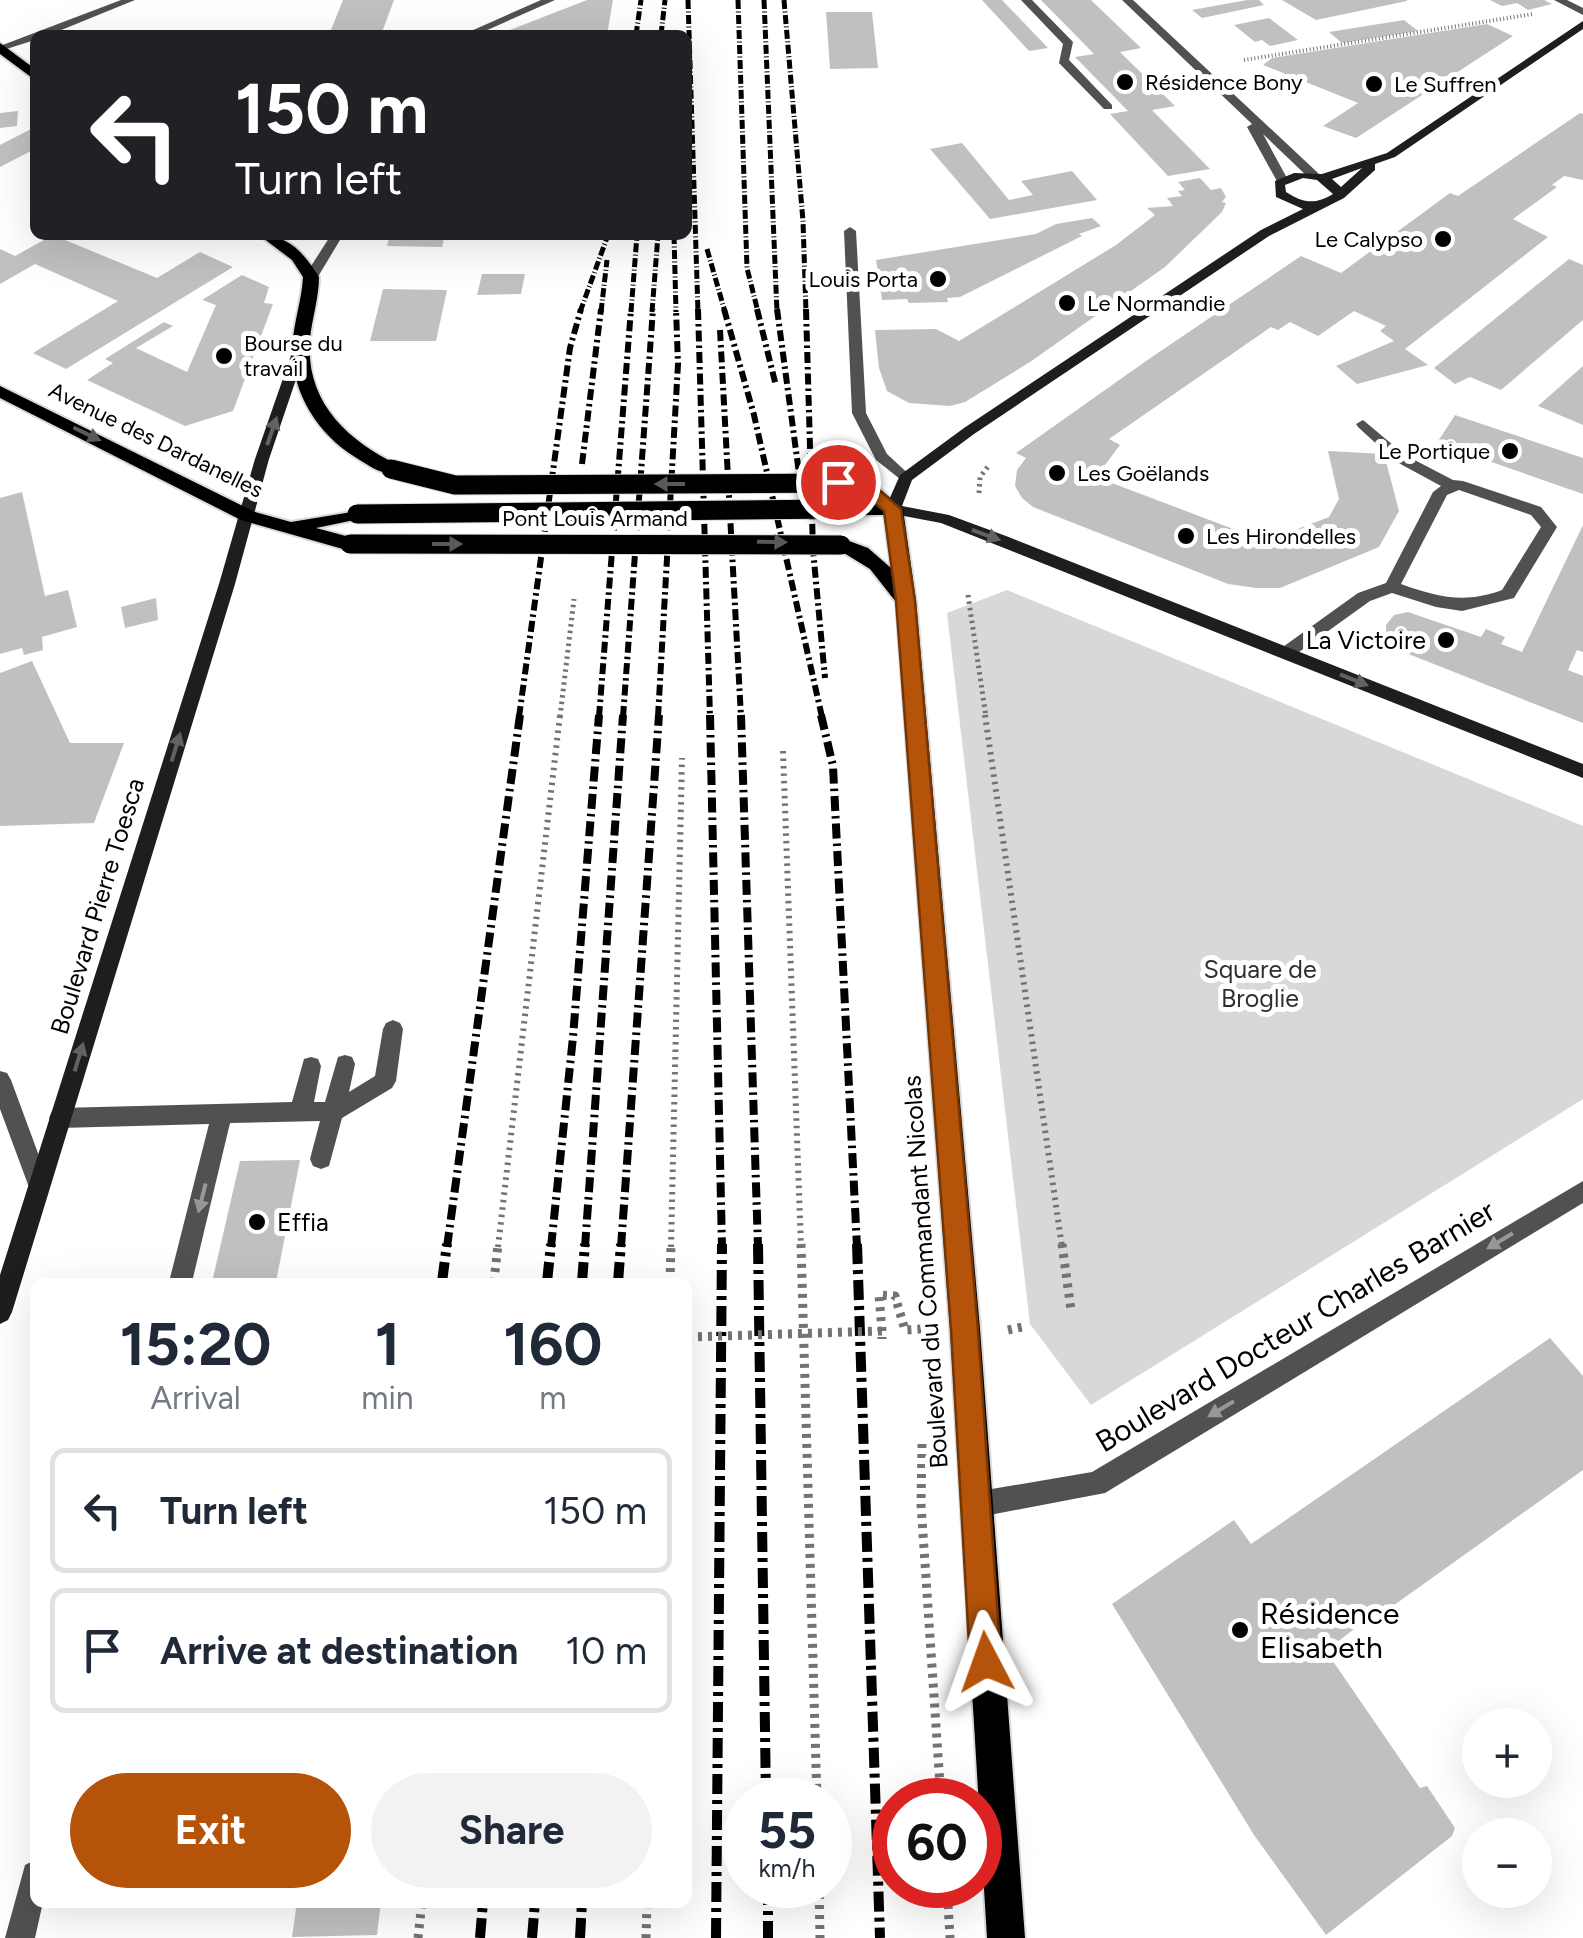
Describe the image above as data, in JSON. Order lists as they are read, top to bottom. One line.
{"streets":{"main road":["Avenue des Dardanelles","Pont Louis Armand","Boulevard du Commandant Nicolas"],"street":["Boulevard Pierre Toesca","Boulevard Docteur Charles Barnier"]},"crossings":[["Avenue des Dardanelles","Pont Louis Armand"],["Avenue des Dardanelles","Boulevard Pierre Toesca"],["Pont Louis Armand","Boulevard Pierre Toesca"],["Pont Louis Armand","Boulevard du Commandant Nicolas"],["Boulevard du Commandant Nicolas","Boulevard Docteur Charles Barnier"]],"one_way":["Avenue des Dardanelles","Boulevard Pierre Toesca","Boulevard Docteur Charles Barnier"],"parks":["Square de Broglie"],"places":["Résidence Bony","Le Suffren","Le Calypso","Louis Porta","Le Normandie","Bourse du travail","Le Portique","Les Goëlands","Les Hirondelles","La Victoire","Effia","Résidence Elisabeth"],"page":{"turn":["150 m","Turn left"],"eta":["15:20","Arrival","1","min","160","m"],"list":[{"name":"Turn left","value":"150 m"},{"name":"Arrive at destination","value":"10 m"}],"map_buttons":["+","−"],"buttons":["Exit","Share"],"speed":"55 km/h","limit":"60"}}
